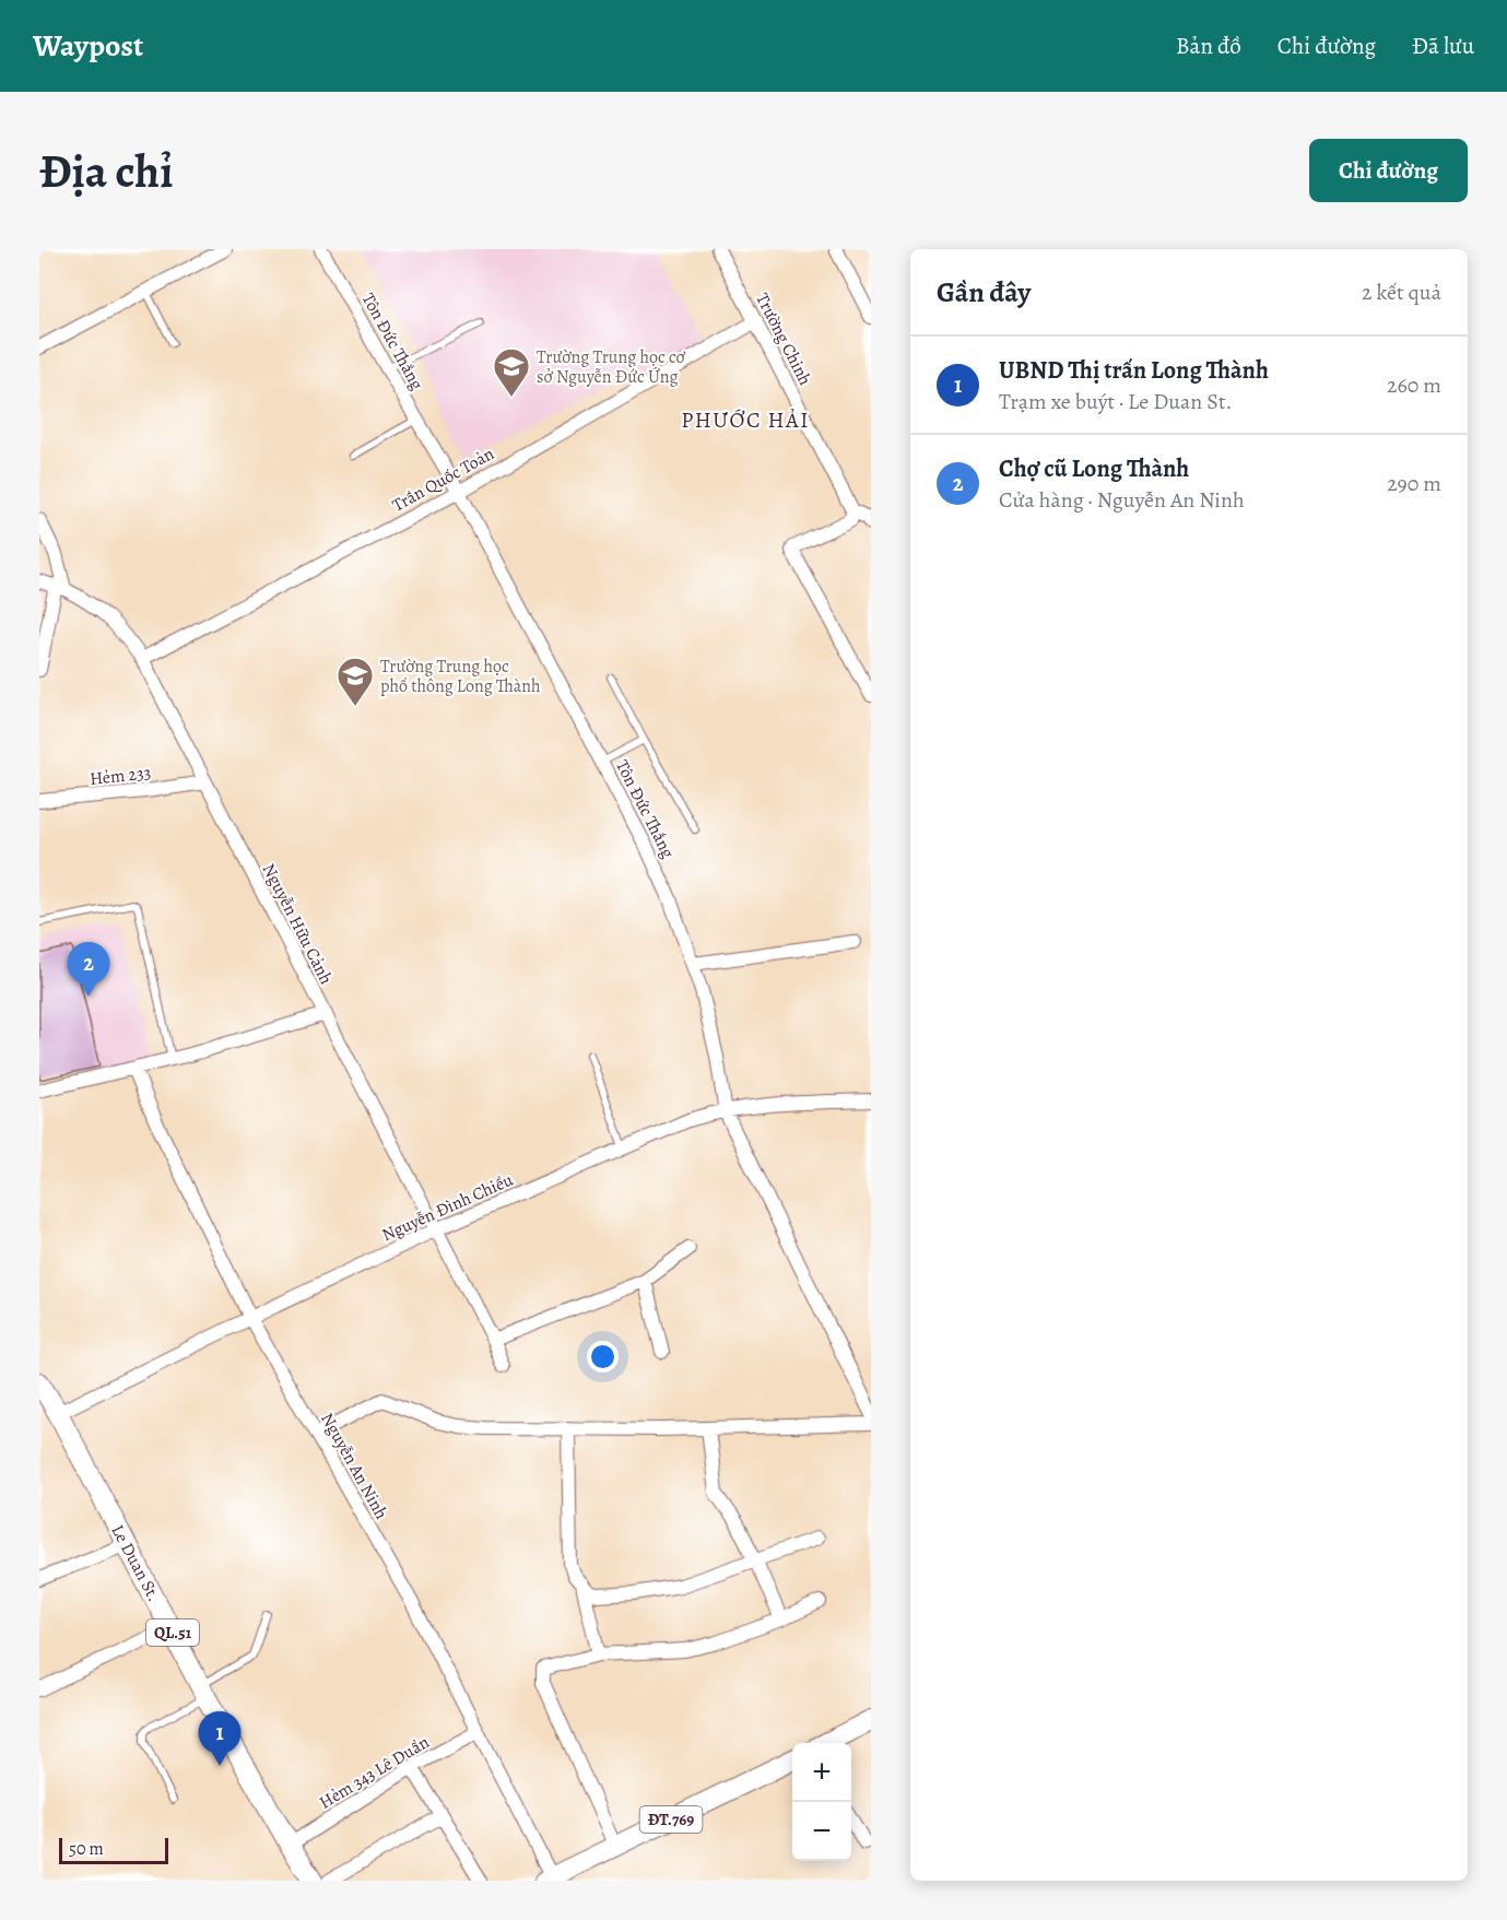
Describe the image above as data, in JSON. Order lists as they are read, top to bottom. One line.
{"streets":{"main road":["Le Duan St.","QL.51","ĐT.769"],"street":["Trường Chinh","Tôn Đức Thắng","Trần Quốc Toản","Hẻm 233","Nguyễn Hữu Cảnh","Nguyễn Đình Chiểu","Nguyễn An Ninh","Hẻm 343 Lê Duẩn"]},"crossings":[["Trường Chinh","Trần Quốc Toản"],["Tôn Đức Thắng","Trần Quốc Toản"],["Tôn Đức Thắng","Nguyễn Đình Chiểu"],["Trần Quốc Toản","Nguyễn Hữu Cảnh"],["Hẻm 233","Nguyễn Hữu Cảnh"],["Nguyễn Hữu Cảnh","Nguyễn Đình Chiểu"],["Nguyễn Đình Chiểu","Nguyễn An Ninh"],["Nguyễn Đình Chiểu","Le Duan St."],["Nguyễn An Ninh","Hẻm 343 Lê Duẩn"],["Nguyễn An Ninh","ĐT.769"],["Le Duan St.","Hẻm 343 Lê Duẩn"]],"districts":["PHƯỚC HẢI"],"places":{"school or university":["Trường Trung học cơ sở Nguyễn Đức Ứng","Trường Trung học phổ thông Long Thành"]},"scale_bar":"50 m","page":{"header":"Waypost","nav":["Bản đồ","Chỉ đường","Đã lưu"],"buttons":"Chỉ đường","title":"Địa chỉ","heading":["Gần đây","2 kết quả"],"list":[{"mark":"1","name":"UBND Thị trấn Long Thành","note":"Trạm xe buýt · Le Duan St.","value":"260 m"},{"mark":"2","name":"Chợ cũ Long Thành","note":"Cửa hàng · Nguyễn An Ninh","value":"290 m"}],"pins":["2","1"],"map_buttons":["+","−"],"scale":"50 m"}}
